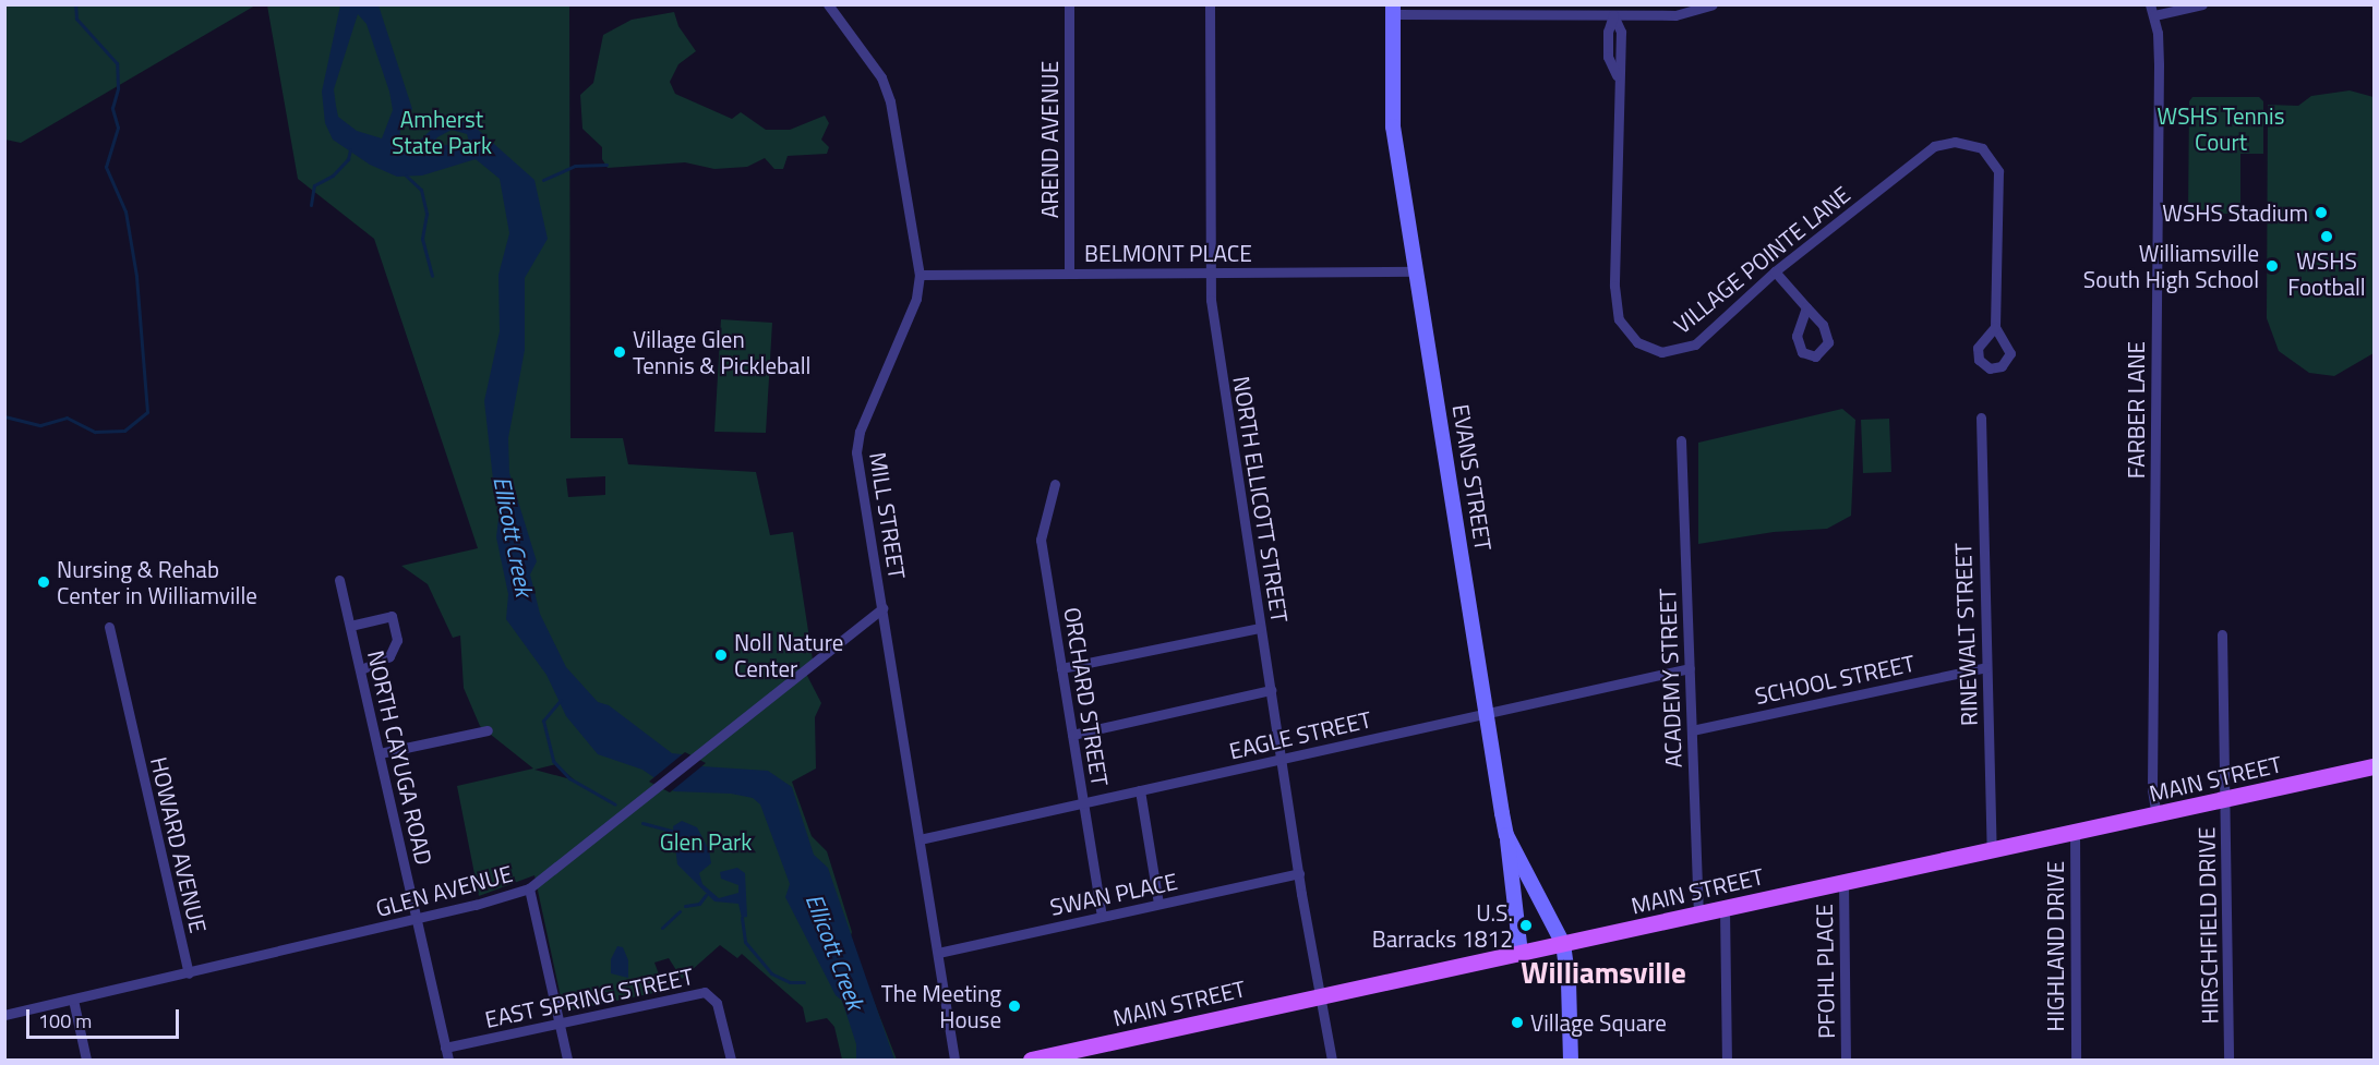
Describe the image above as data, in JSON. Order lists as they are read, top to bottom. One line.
{"streets":{"main road":["MAIN STREET"],"street":["AREND AVENUE","BELMONT PLACE","VILLAGE POINTE LANE","FARBER LANE","EVANS STREET","NORTH ELLICOTT STREET","MILL STREET","RINEWALT STREET","ACADEMY STREET","SCHOOL STREET","ORCHARD STREET","EAGLE STREET","NORTH CAYUGA ROAD","HOWARD AVENUE","GLEN AVENUE","SWAN PLACE","HIRSCHFIELD DRIVE","HIGHLAND DRIVE","PFOHL PLACE","EAST SPRING STREET"]},"crossings":[["AREND AVENUE","BELMONT PLACE"],["BELMONT PLACE","EVANS STREET"],["BELMONT PLACE","NORTH ELLICOTT STREET"],["BELMONT PLACE","MILL STREET"],["FARBER LANE","MAIN STREET"],["EVANS STREET","EAGLE STREET"],["EVANS STREET","MAIN STREET"],["NORTH ELLICOTT STREET","EAGLE STREET"],["NORTH ELLICOTT STREET","MAIN STREET"],["NORTH ELLICOTT STREET","SWAN PLACE"],["MILL STREET","EAGLE STREET"],["MILL STREET","GLEN AVENUE"],["MILL STREET","SWAN PLACE"],["RINEWALT STREET","SCHOOL STREET"],["RINEWALT STREET","MAIN STREET"],["ACADEMY STREET","SCHOOL STREET"],["ACADEMY STREET","EAGLE STREET"],["ACADEMY STREET","MAIN STREET"],["ORCHARD STREET","EAGLE STREET"],["ORCHARD STREET","SWAN PLACE"],["NORTH CAYUGA ROAD","GLEN AVENUE"],["NORTH CAYUGA ROAD","EAST SPRING STREET"],["MAIN STREET","HIRSCHFIELD DRIVE"],["MAIN STREET","HIGHLAND DRIVE"],["MAIN STREET","PFOHL PLACE"],["HOWARD AVENUE","GLEN AVENUE"]],"districts":["Williamsville"],"water":["Ellicott Creek"],"parks":["WSHS Tennis Court","Amherst State Park","Glen Park"],"places":["WSHS Stadium","WSHS Football","Williamsville South High School","Village Glen Tennis & Pickleball","Nursing & Rehab Center in Williamville","Noll Nature Center","U.S. Barracks 1812","The Meeting House","Village Square"],"scale_bar":"100 m"}
